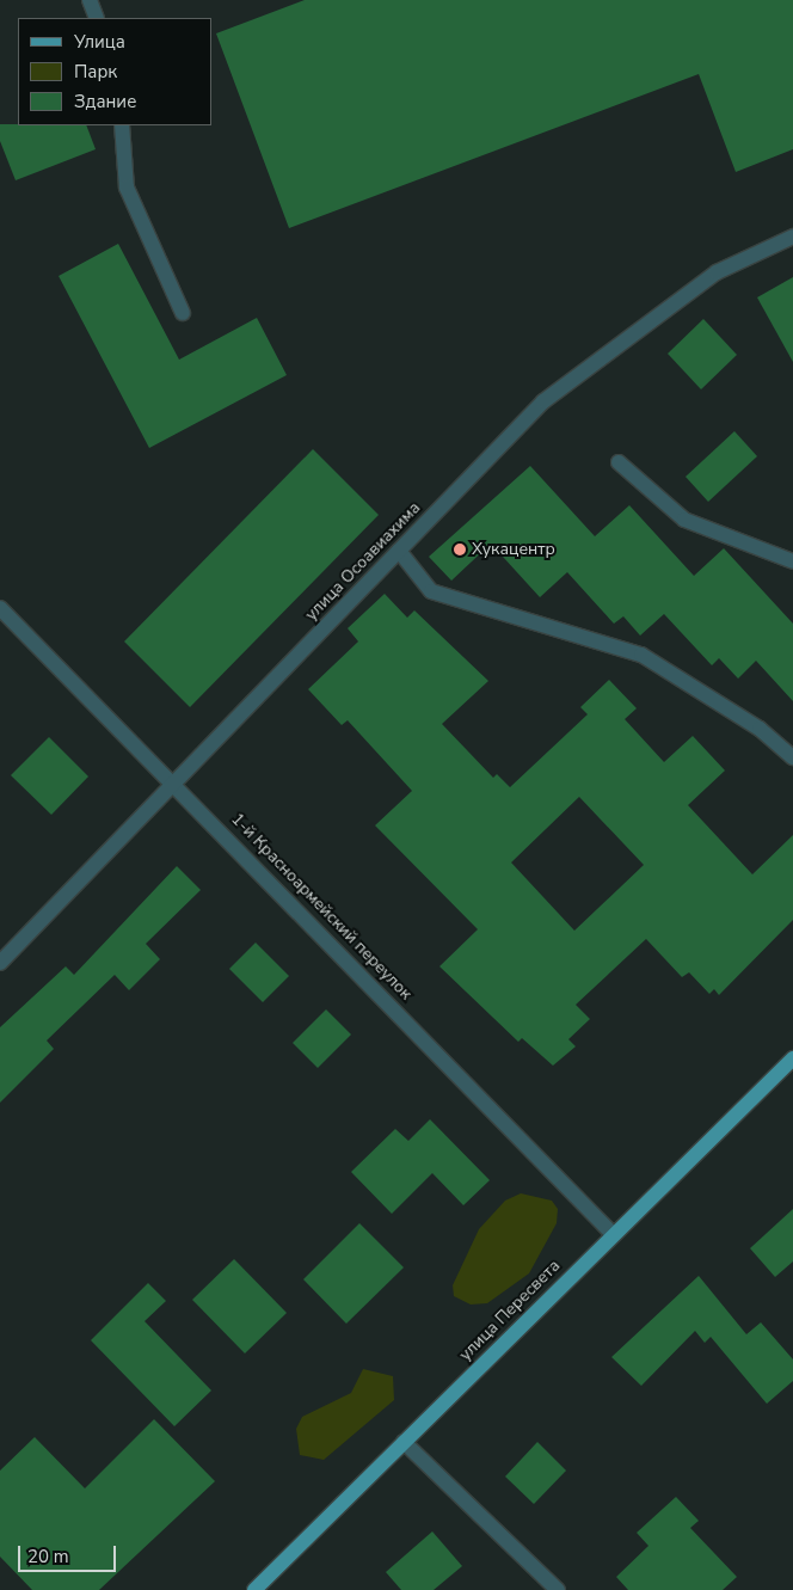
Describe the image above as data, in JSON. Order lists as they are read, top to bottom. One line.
{"streets":{"main road":["улица Пересвета"],"street":["улица Осоавиахима","1-й Красноармейский переулок"]},"crossings":[["улица Осоавиахима","1-й Красноармейский переулок"],["1-й Красноармейский переулок","улица Пересвета"]],"places":["Хукацентр"],"legend":["Улица","Парк","Здание"],"scale_bar":"20 m"}
